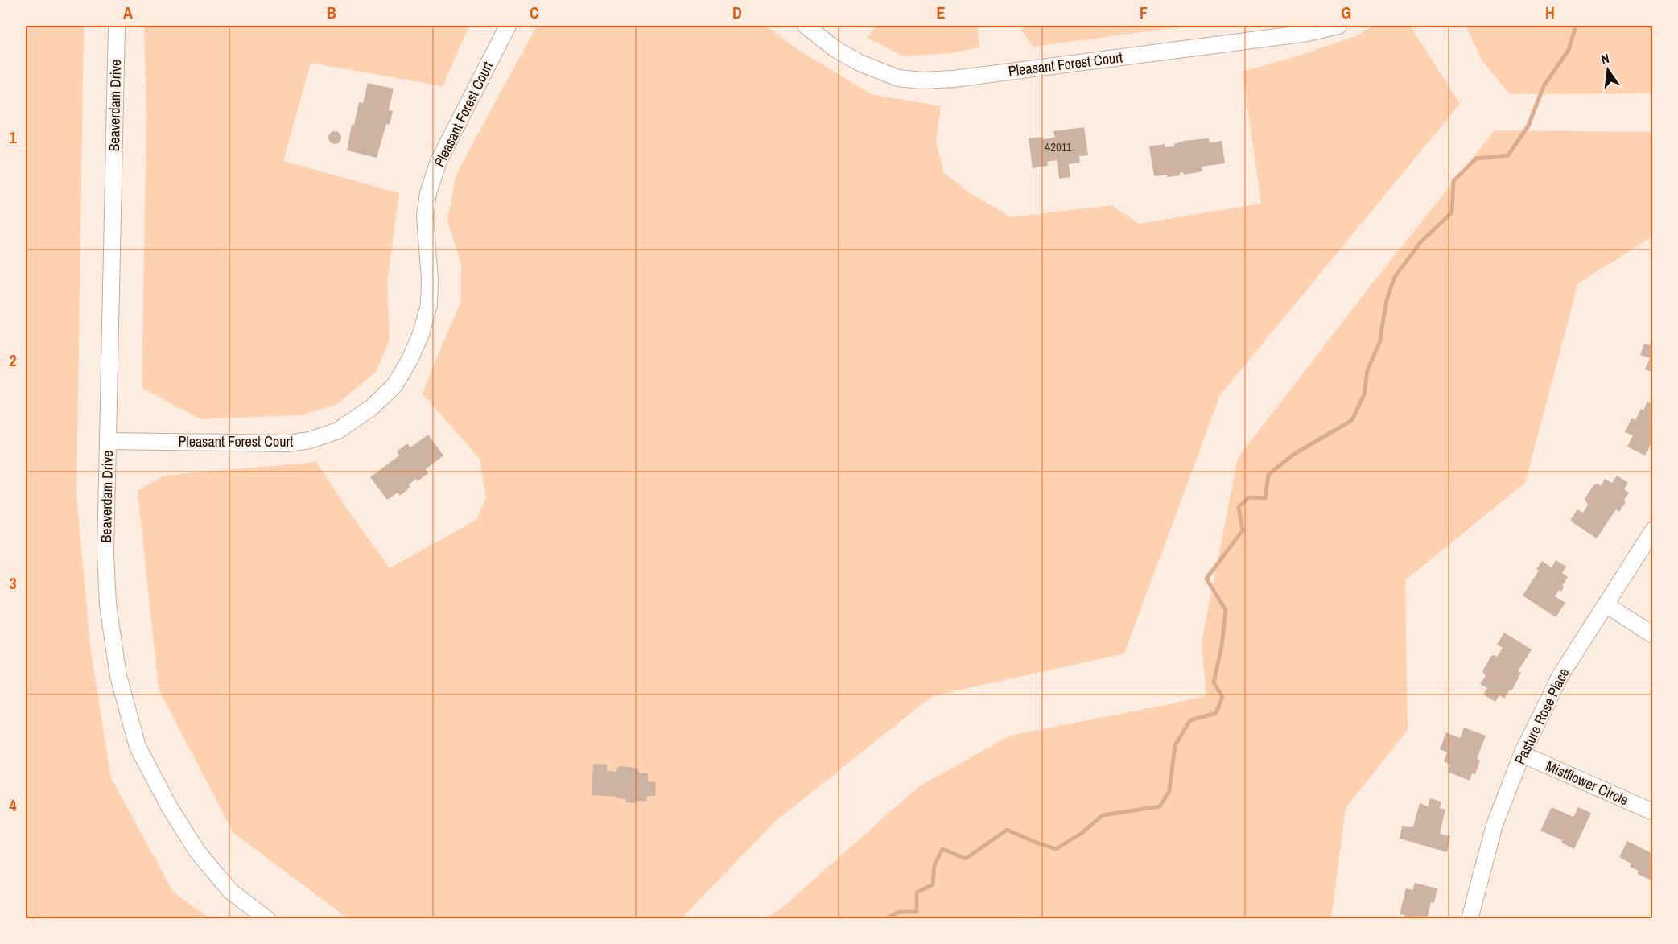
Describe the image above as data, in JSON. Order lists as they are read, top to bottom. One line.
{"streets":{"street":["Pleasant Forest Court","Beaverdam Drive","Pasture Rose Place","Mistflower Circle"]},"crossings":[["Pleasant Forest Court","Beaverdam Drive"],["Pasture Rose Place","Mistflower Circle"]],"house_numbers":["42011"],"north":"top","grid":{"columns":["A","B","C","D","E","F","G","H"],"rows":["1","2","3","4"]}}
